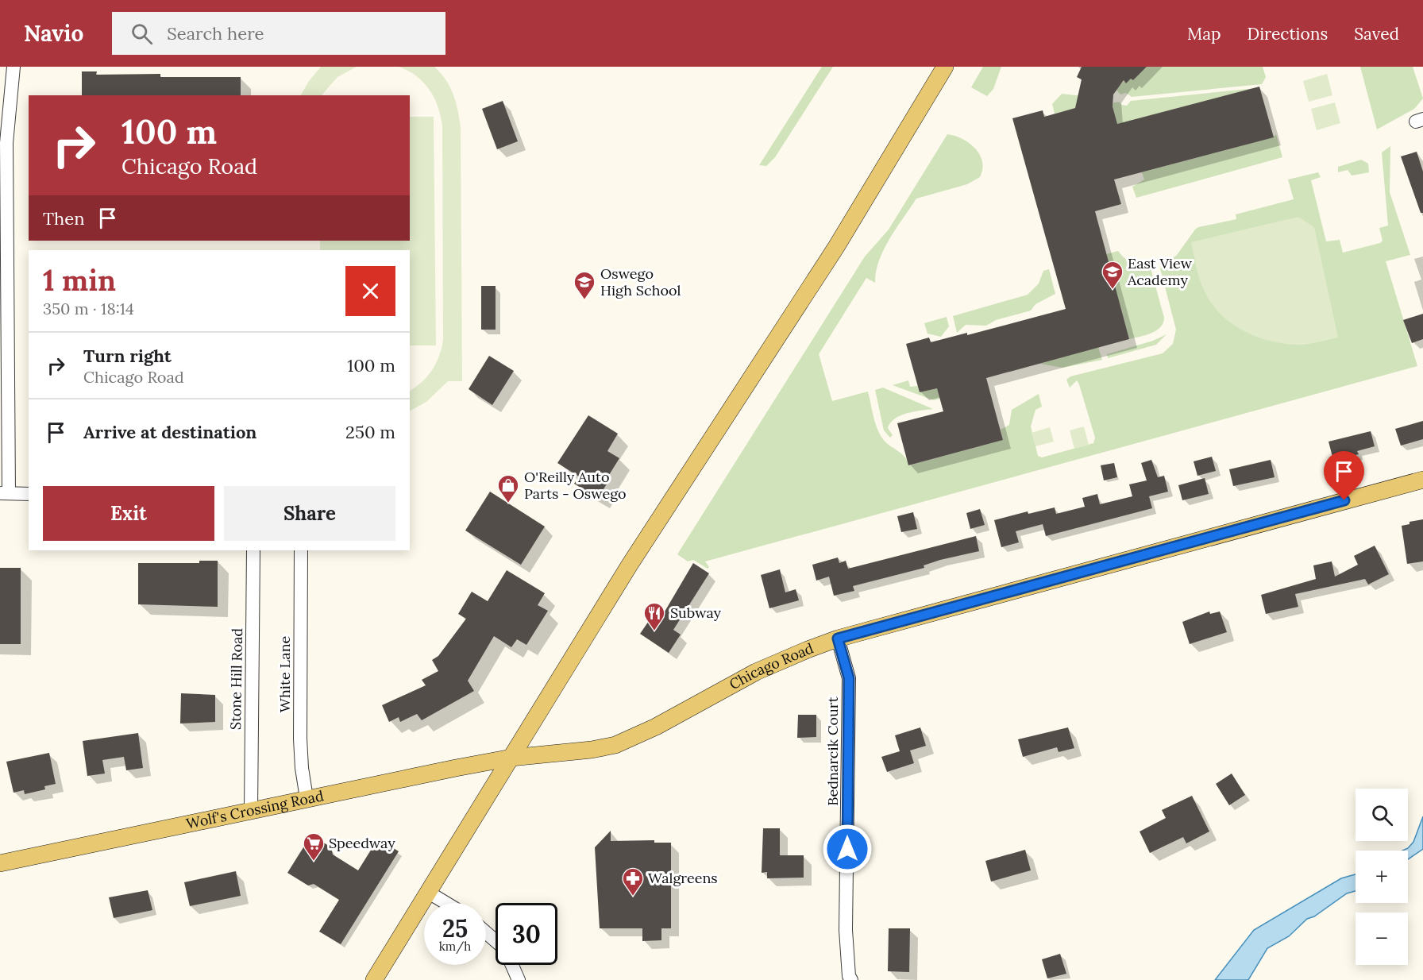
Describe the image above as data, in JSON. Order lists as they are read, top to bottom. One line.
{"streets":{"main road":["Chicago Road","Wolf's Crossing Road"],"street":["White Lane","Stone Hill Road","Bednarcik Court"]},"crossings":[["Chicago Road","Bednarcik Court"],["Chicago Road","Wolf's Crossing Road"],["White Lane","Wolf's Crossing Road"],["Stone Hill Road","Wolf's Crossing Road"]],"places":{"school or university":["East View Academy","Oswego High School"],"shop":["O'Reilly Auto Parts - Oswego"],"restaurant":["Subway"],"supermarket":["Speedway"],"pharmacy":["Walgreens"]},"page":{"header":"Navio","search":"Search here","nav":["Map","Directions","Saved"],"turn":["100 m","Chicago Road"],"then":"Then","heading":["1 min","350 m · 18:14"],"list":[{"name":"Turn right","note":"Chicago Road","value":"100 m"},{"name":"Arrive at destination","value":"250 m"}],"buttons":["Exit","Share"],"map_buttons":["+","−"],"speed":"25 km/h","limit":"30"}}
